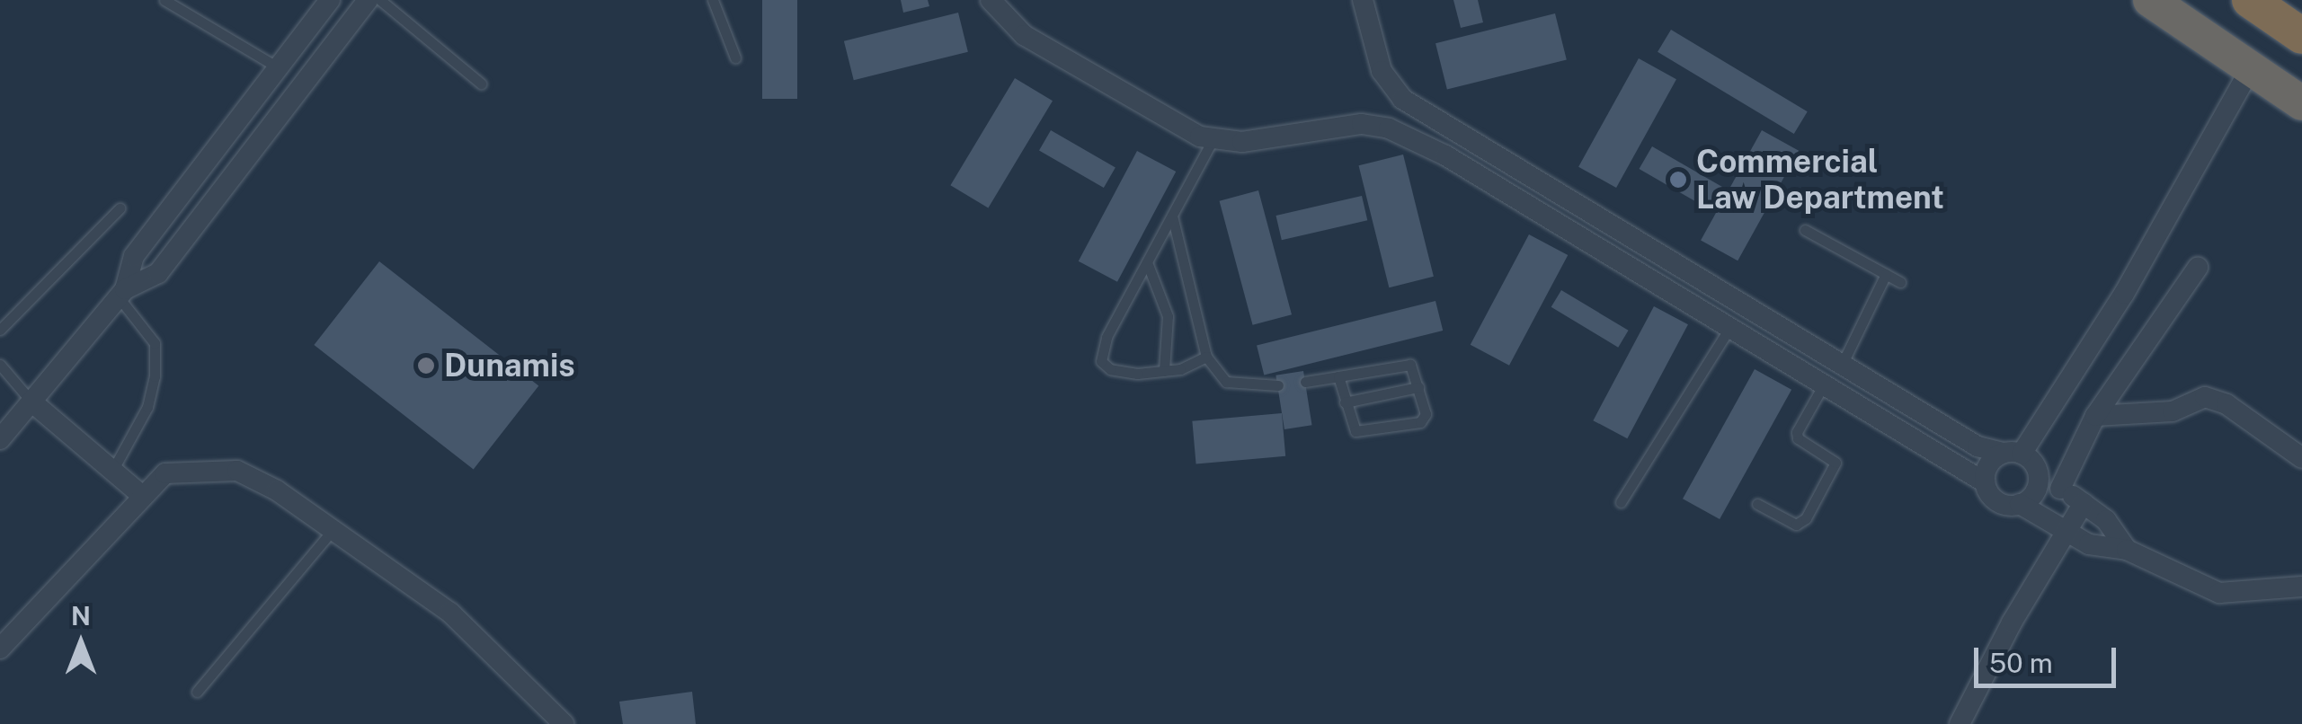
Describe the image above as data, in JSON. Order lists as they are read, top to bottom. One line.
{"places":["Commercial Law Department","Dunamis"],"scale_bar":"50 m","north":"top"}
